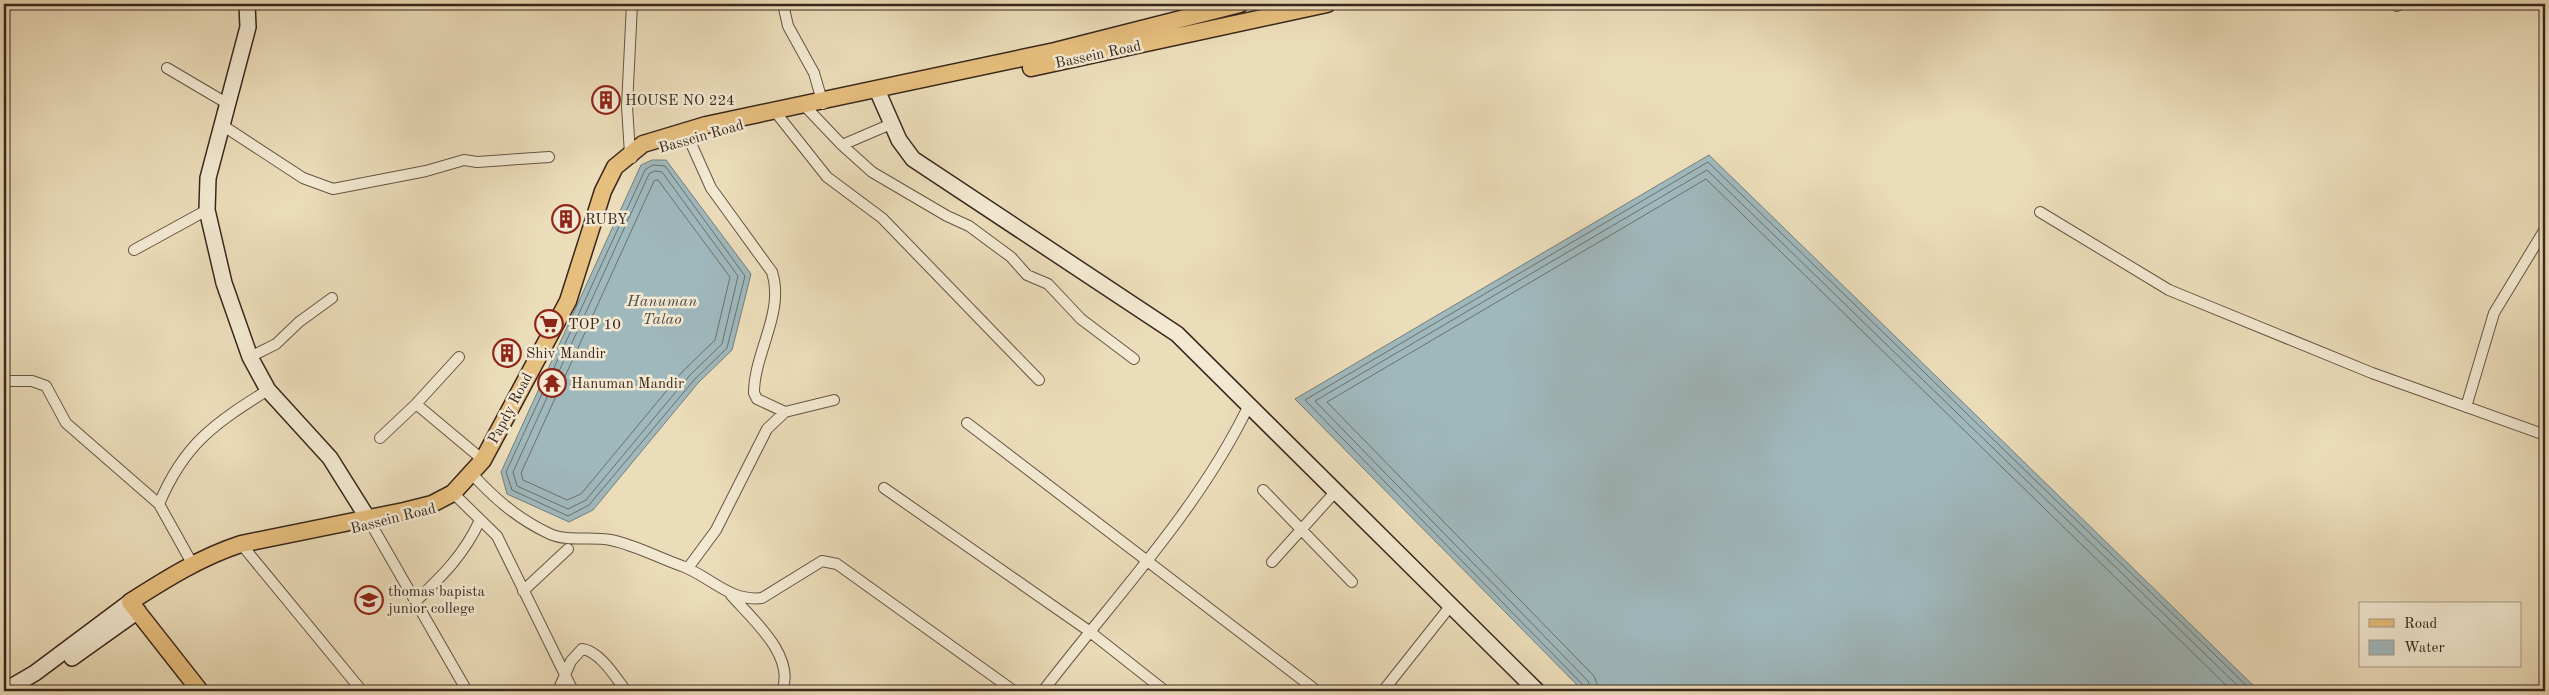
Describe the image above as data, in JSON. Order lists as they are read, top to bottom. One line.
{"streets":{"main road":["Bassein Road","Papdy Road"]},"crossings":[["Bassein Road","Papdy Road"]],"water":["Hanuman Talao"],"places":{"building":["HOUSE NO 224","RUBY","Shiv Mandir"],"supermarket":["TOP 10"],"temple":["Hanuman Mandir"],"school or university":["thomas bapista junior college"]},"legend":["Road","Water"]}
